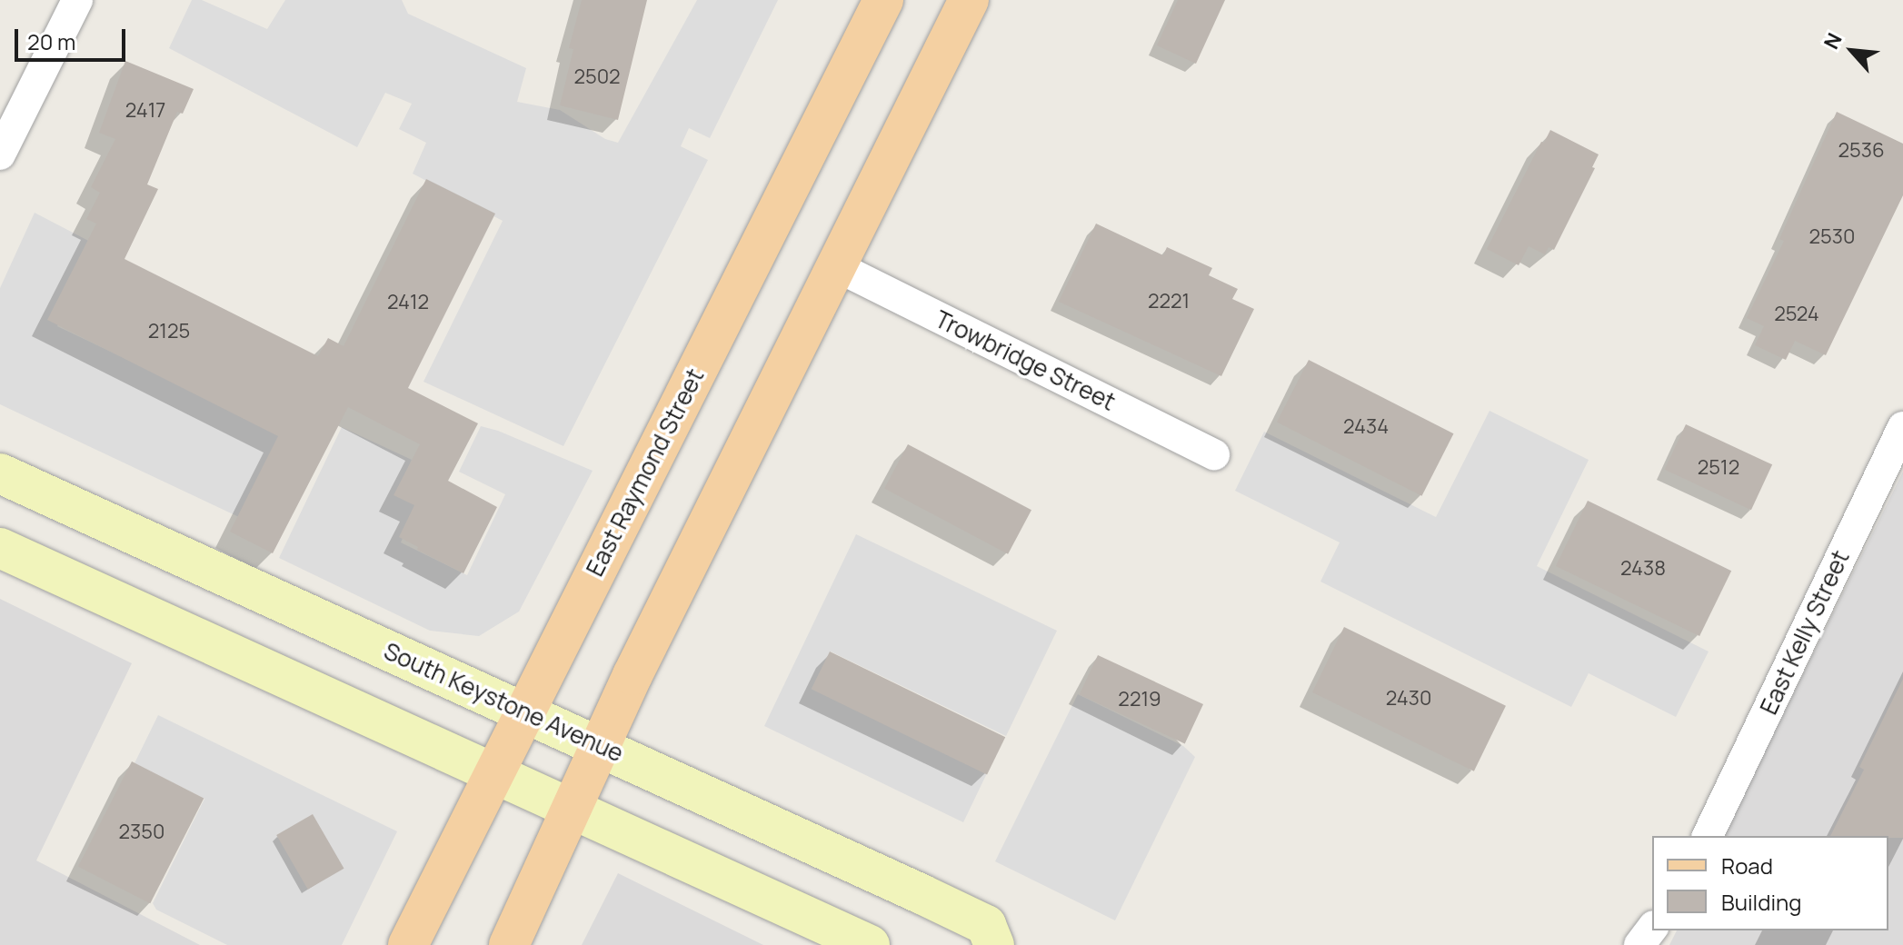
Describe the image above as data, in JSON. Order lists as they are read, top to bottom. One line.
{"streets":{"main road":["East Raymond Street","South Keystone Avenue"],"street":["Trowbridge Street","East Kelly Street"]},"crossings":[["East Raymond Street","South Keystone Avenue"]],"house_numbers":["2502","2417","2536","2530","2221","2412","2524","2125","2434","2512","2438","2430","2219","2350"],"legend":["Road","Building"],"scale_bar":"20 m","north":"top left"}
